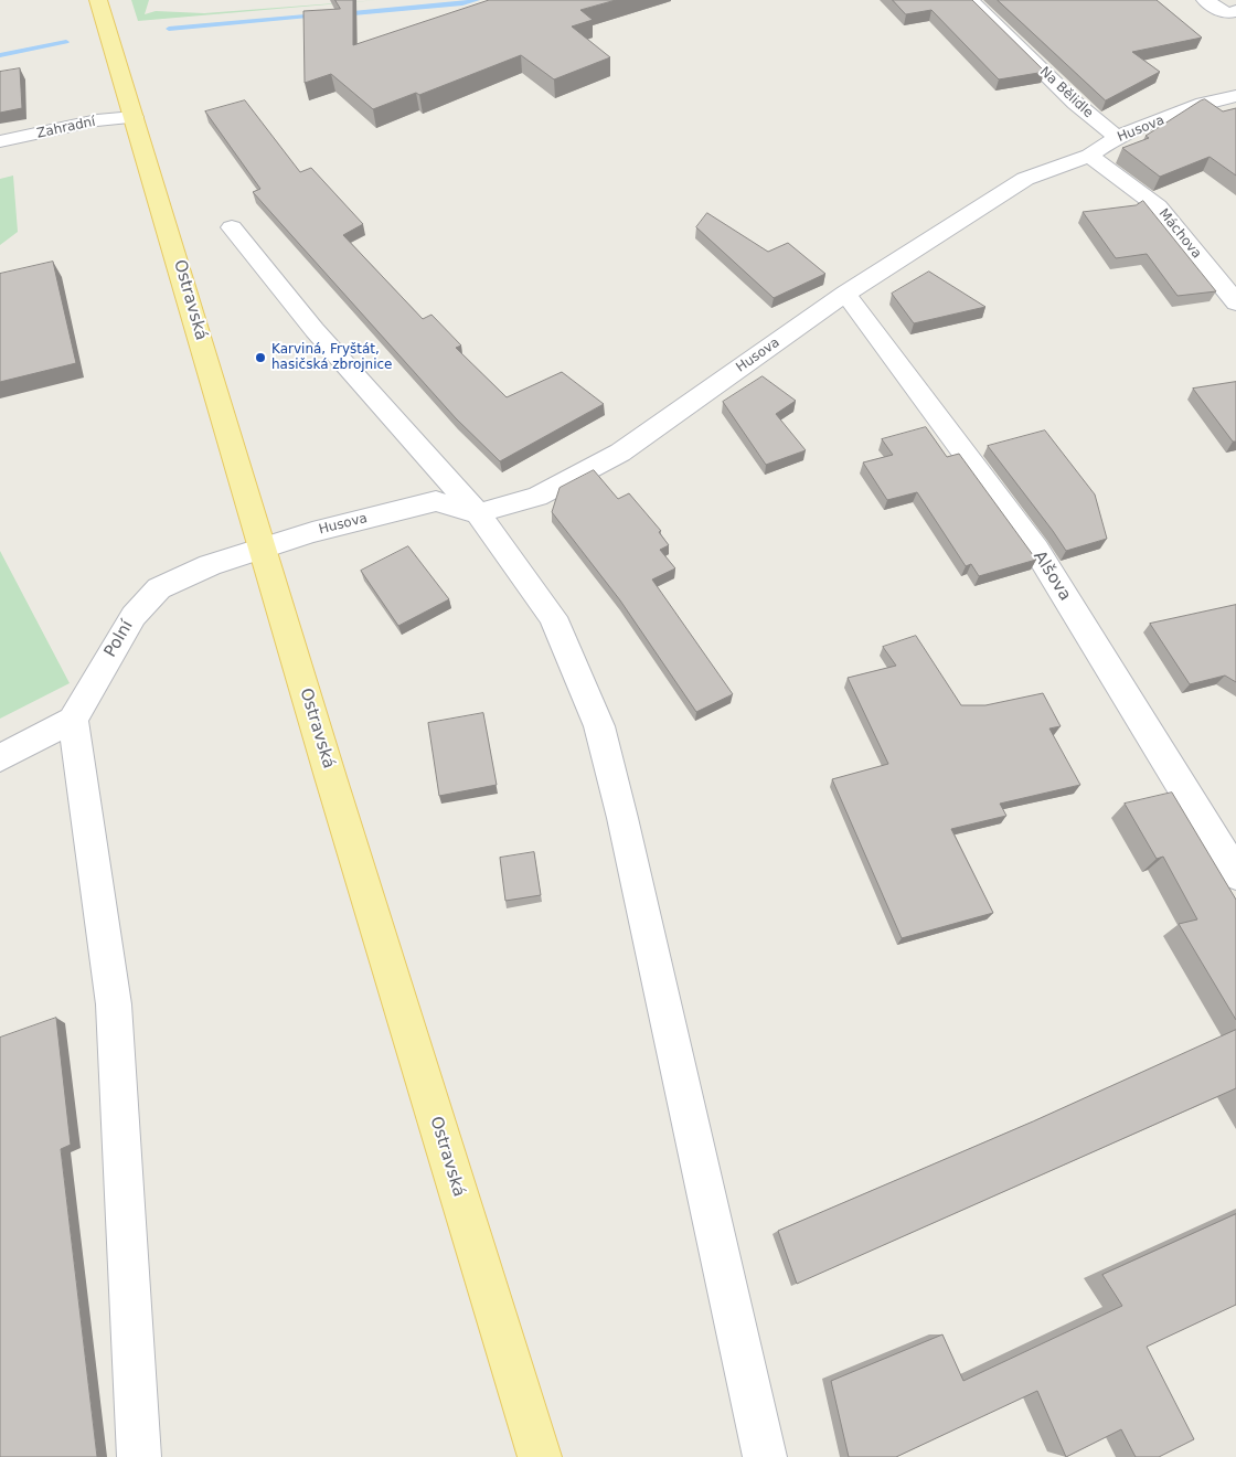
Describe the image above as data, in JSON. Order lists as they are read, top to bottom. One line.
{"streets":{"main road":["Ostravská"],"street":["Na Bělidle","Zahradní","Husova","Máchova","Alšova","Polní"]},"crossings":[["Na Bělidle","Husova"],["Zahradní","Ostravská"],["Husova","Máchova"],["Husova","Ostravská"],["Husova","Alšova"],["Husova","Polní"],["Ostravská","Polní"]],"places":["Karviná, Fryštát, hasičská zbrojnice"]}
